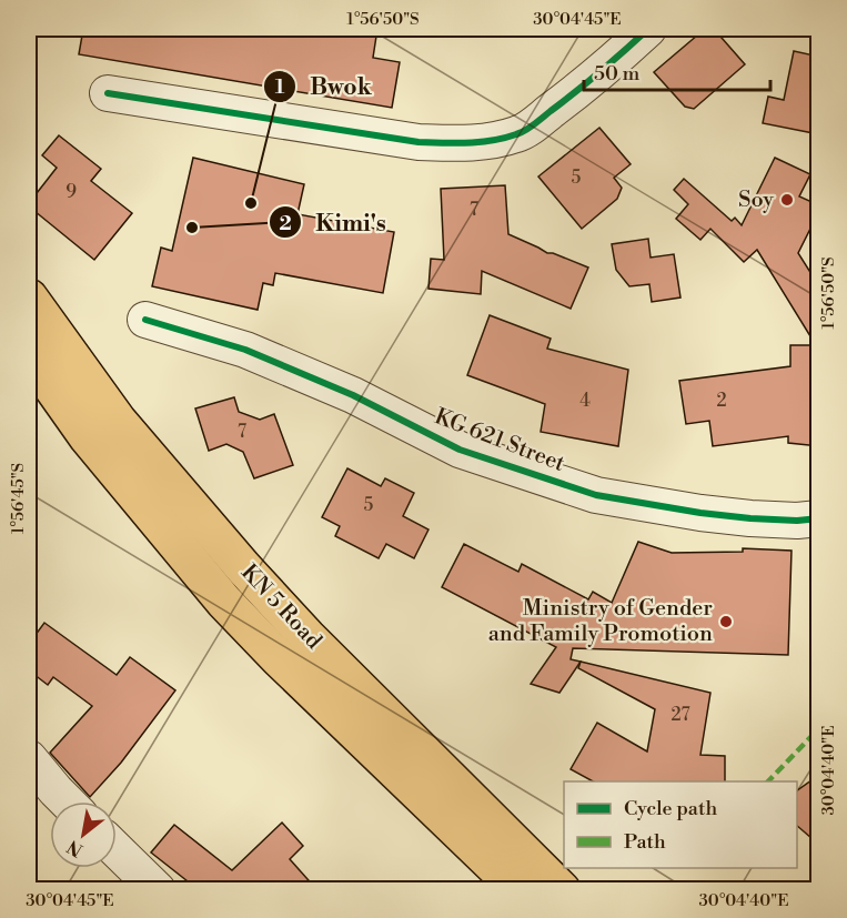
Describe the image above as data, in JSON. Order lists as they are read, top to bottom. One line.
{"streets":{"main road":["KN 5 Road"],"street":["KG 621 Street"]},"places":["Soy","Bwok","Kimi's","Ministry of Gender and Family Promotion"],"house_numbers":["5","9","7","4","2","7","5","27"],"legend":["Cycle path","Path"],"scale_bar":"50 m","north":"bottom left","coordinates":["1°56'50\"S","30°04'45\"E","1°56'45\"S","30°04'40\"E"]}
